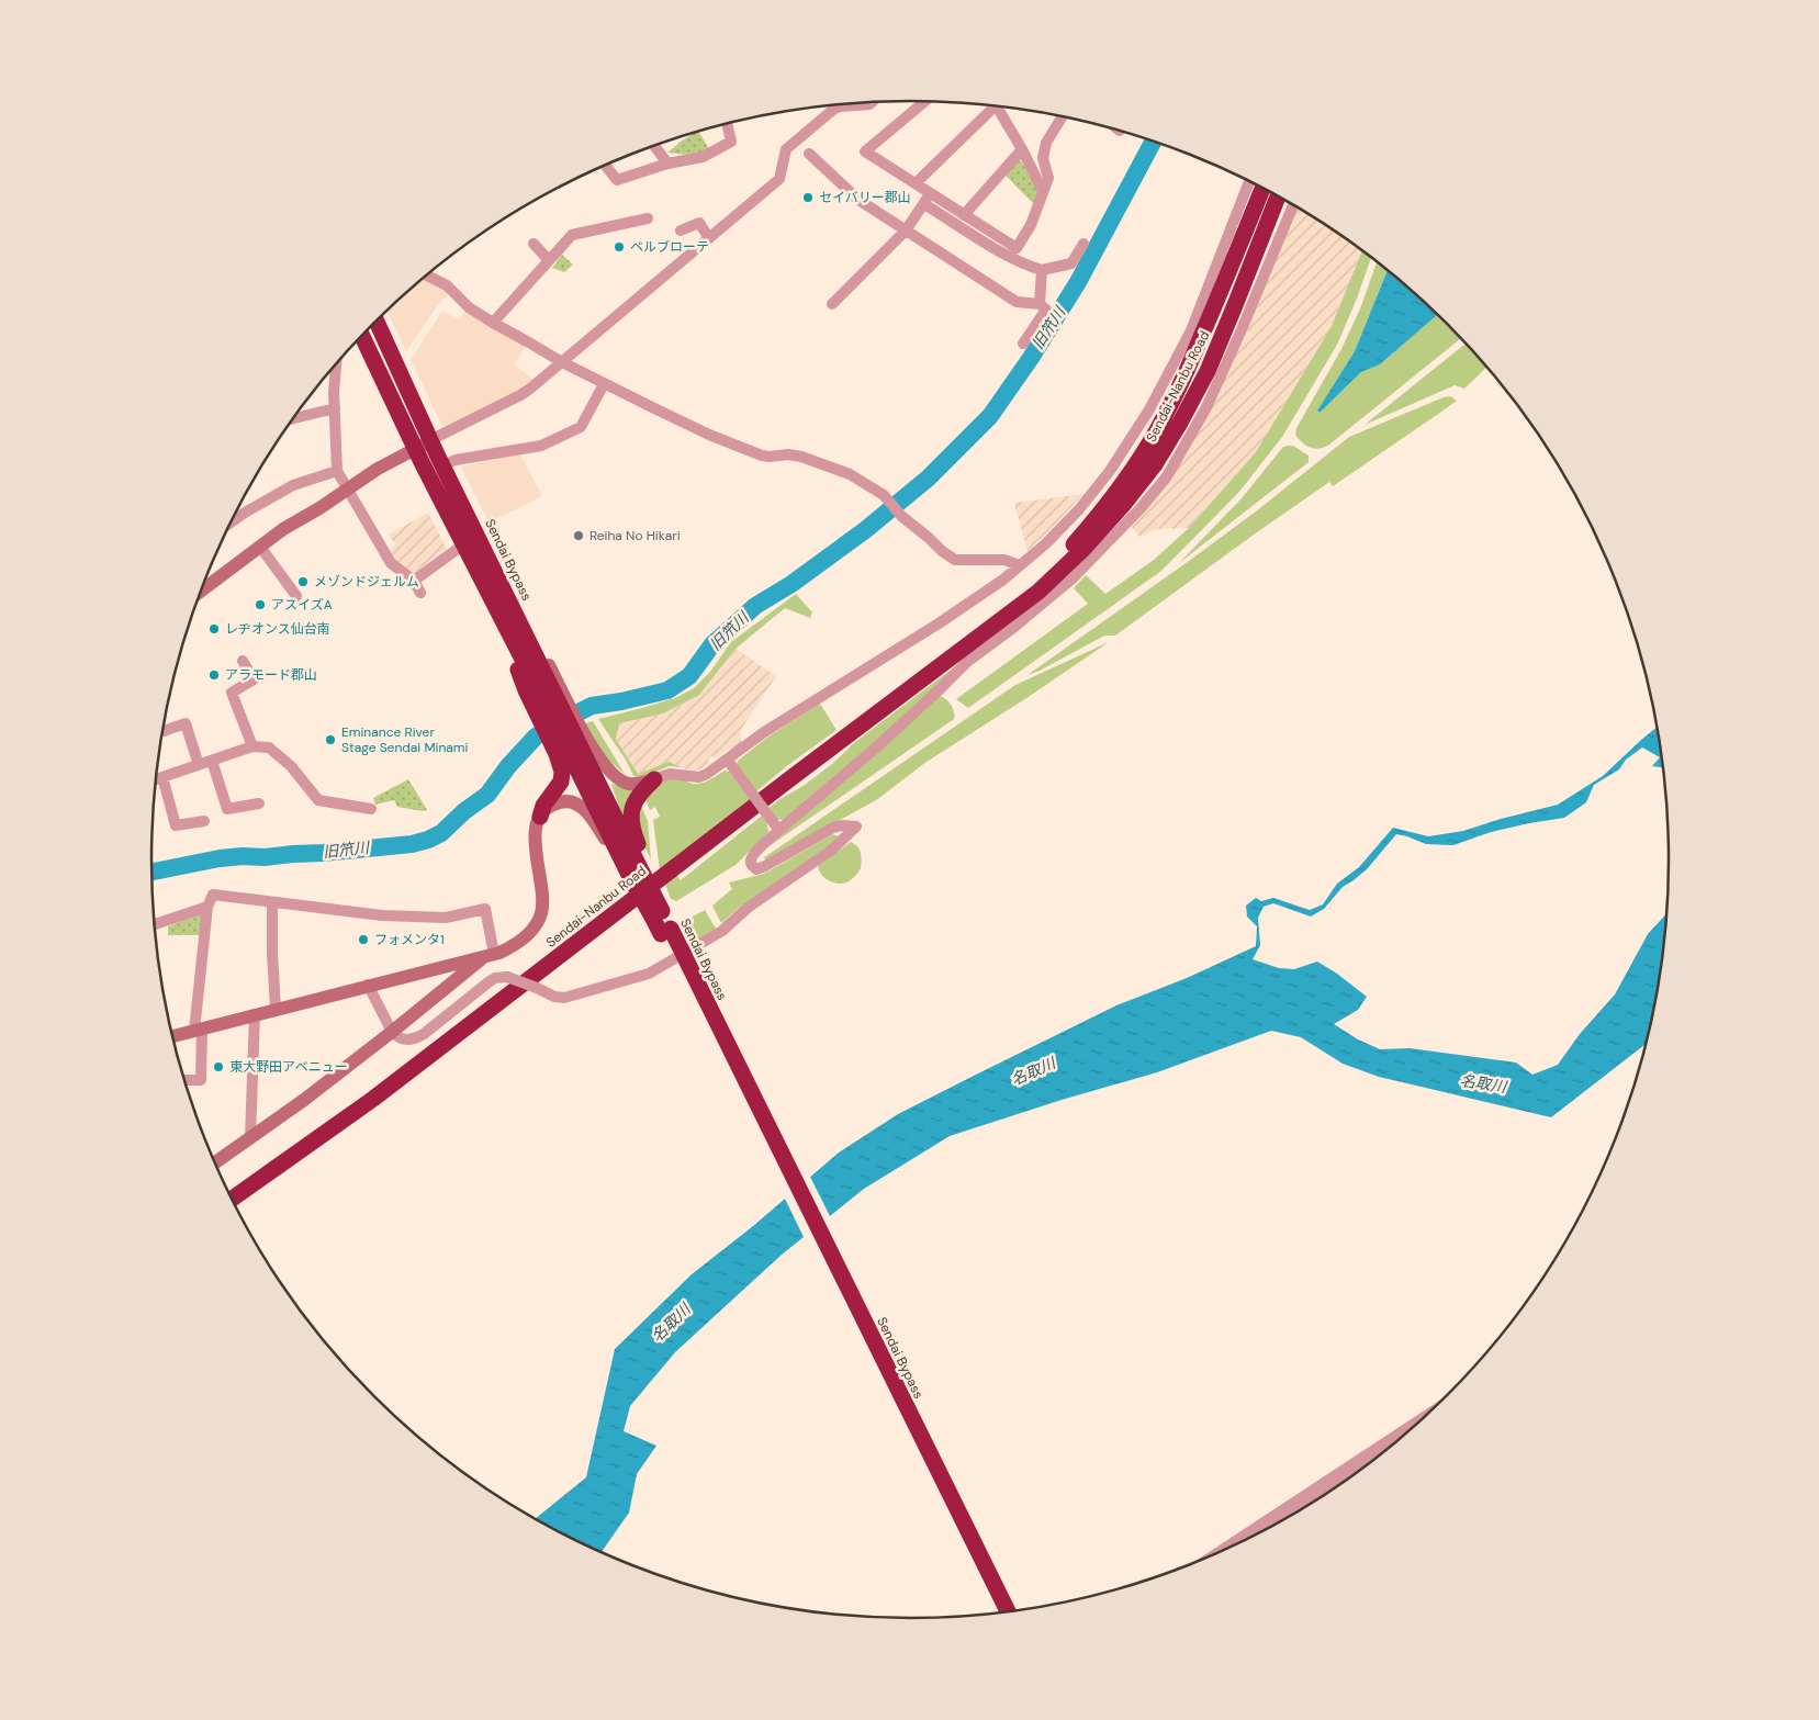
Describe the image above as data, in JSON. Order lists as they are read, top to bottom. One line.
{"streets":{"highway":["Sendai-Nanbu Road","Sendai Bypass"]},"water":["旧笊川","名取川"],"places":["セイバリー郡山","ベルブローテ","Reiha No Hikari","メゾンドジェルム","アスイズA","レヂオンス仙台南","アラモード郡山","Eminance River Stage Sendai Minami","フォメンタ1","東大野田アベニュー"]}
